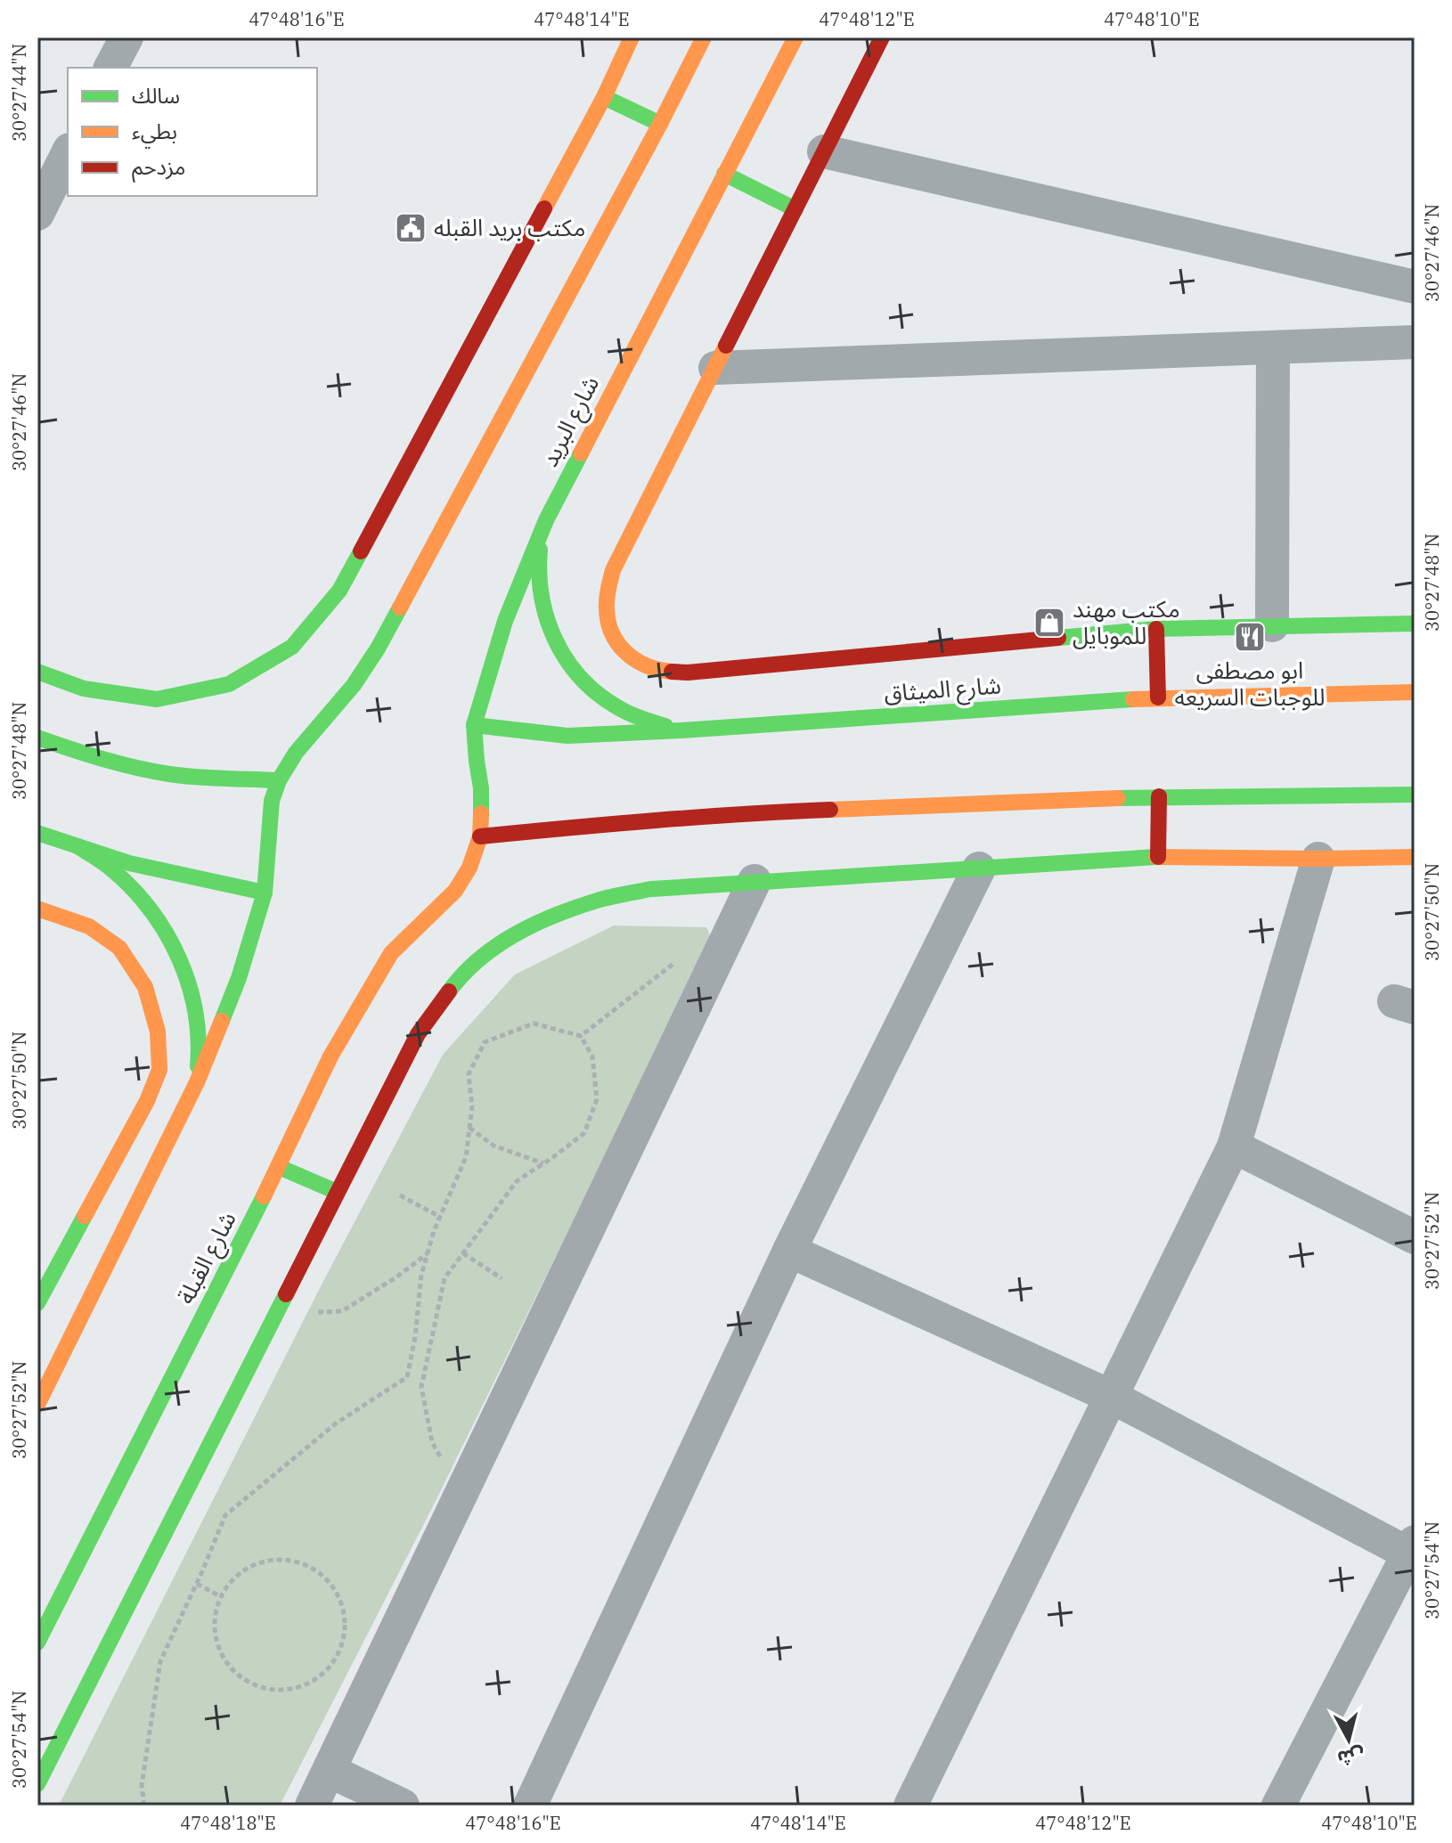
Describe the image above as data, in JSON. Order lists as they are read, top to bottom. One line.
{"streets":{"main road":["شارع البريد","شارع الميثاق","شارع القبلة"]},"crossings":[["شارع البريد","شارع الميثاق"],["شارع البريد","شارع القبلة"],["شارع الميثاق","شارع القبلة"]],"places":{"public building":["مكتب بريد القبله"],"shop":["مكتب مهند للموبايل"],"restaurant":["ابو مصطفى للوجبات السريعه"]},"legend":["سالك","بطيء","مزدحم"],"north":"bottom","coordinates":["47°48'16\"E","47°48'14\"E","47°48'12\"E","47°48'10\"E","30°27'44\"N","30°27'46\"N","30°27'48\"N","30°27'50\"N","30°27'52\"N","30°27'54\"N","47°48'18\"E"]}
